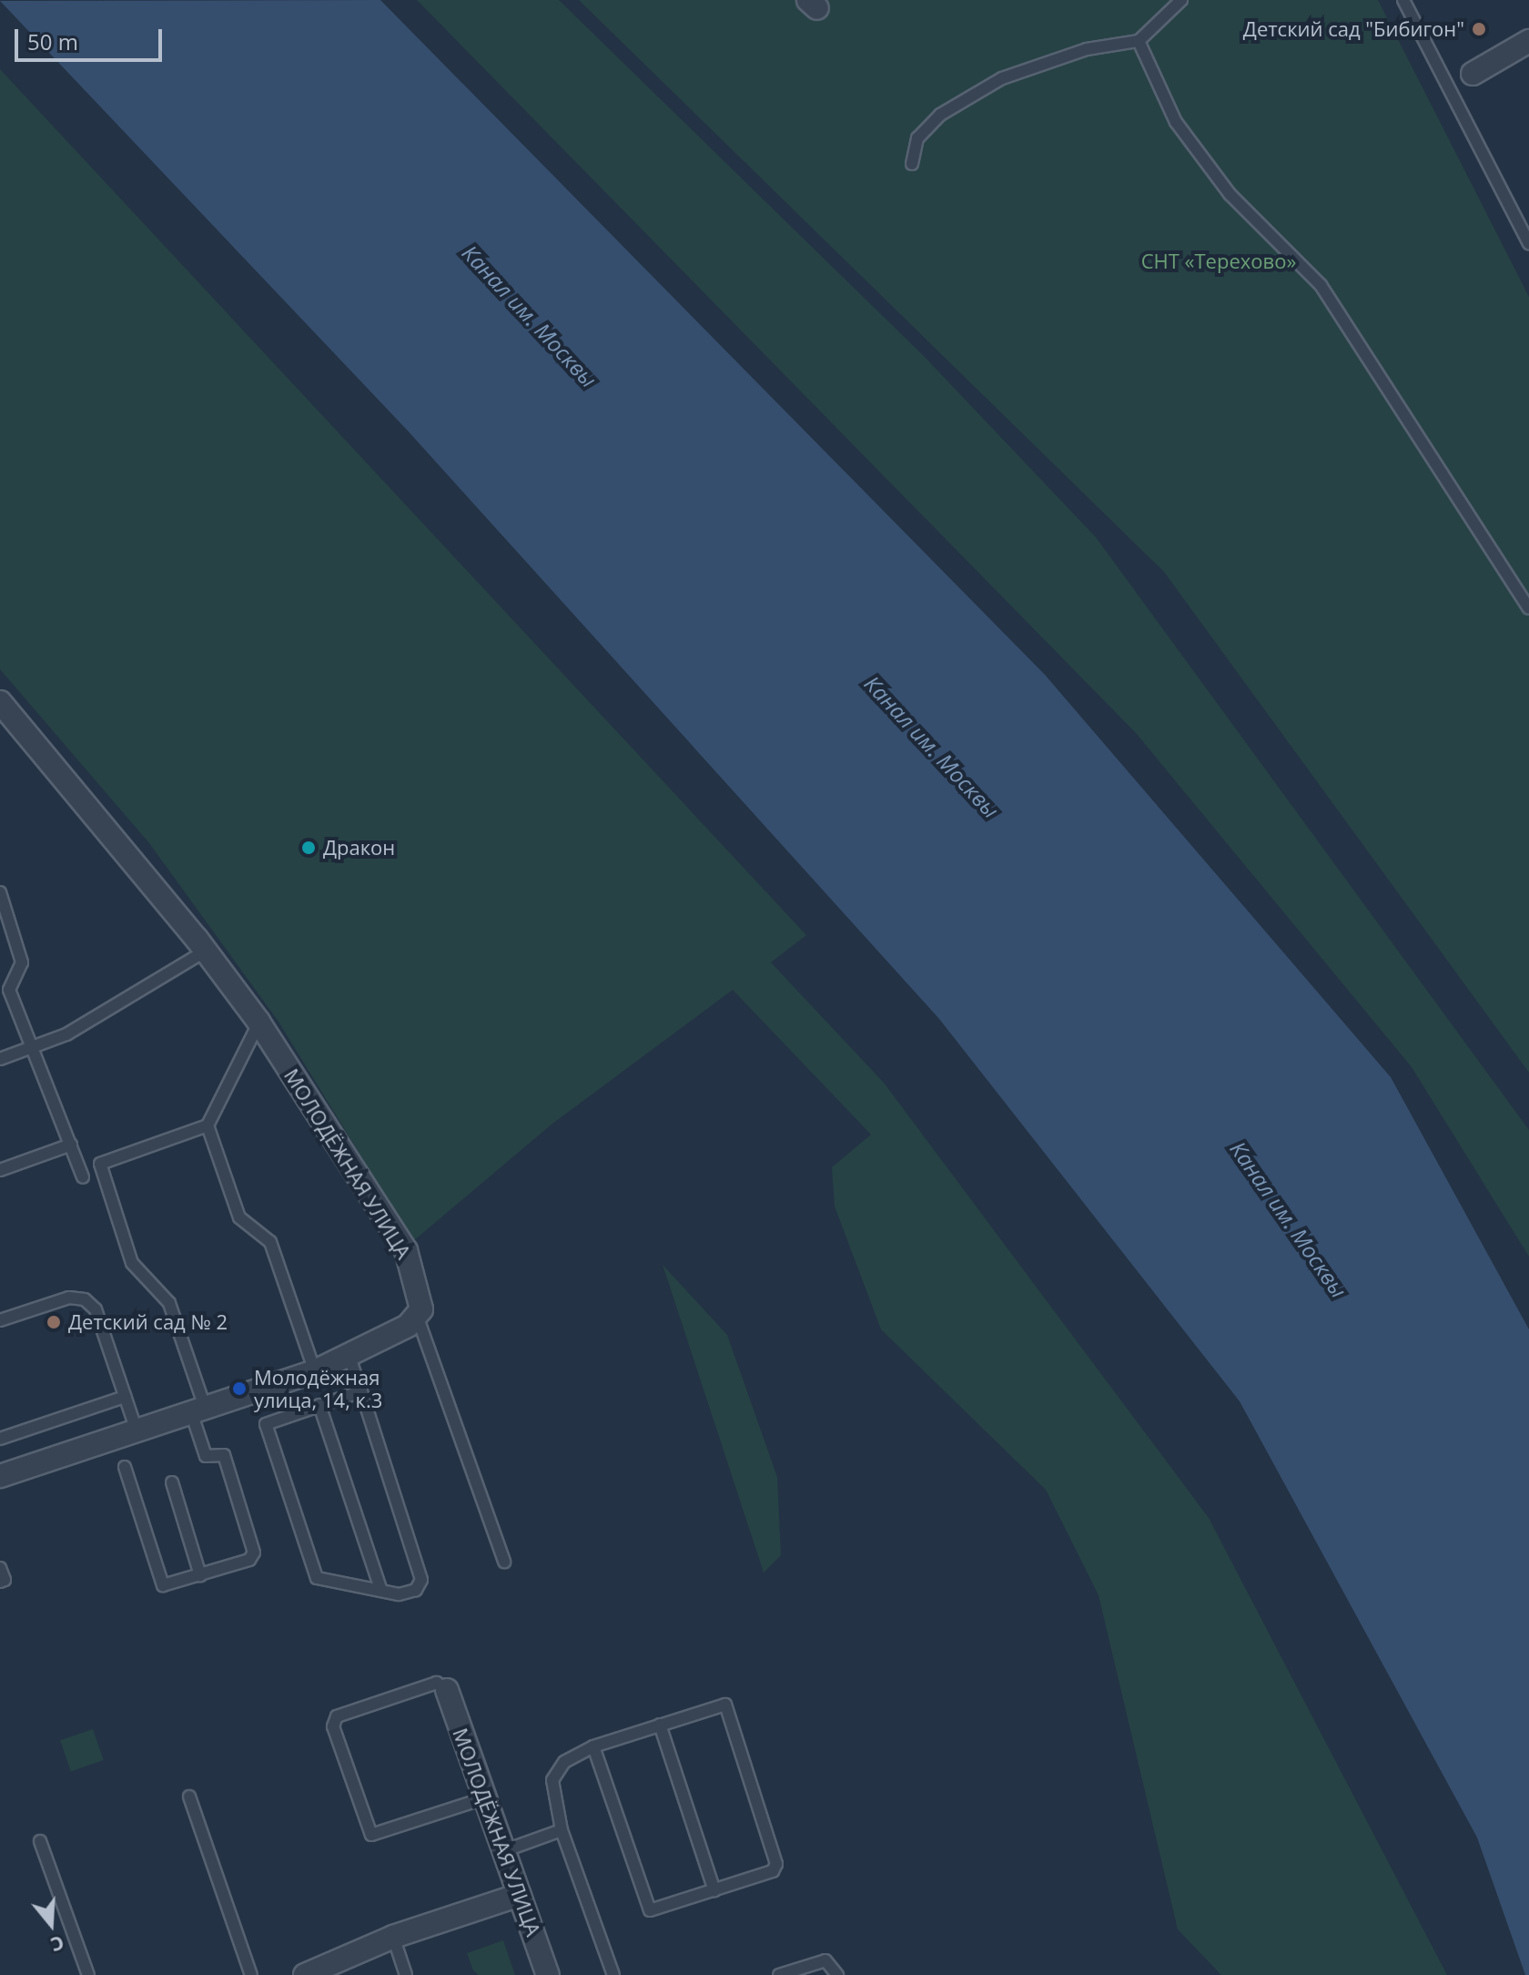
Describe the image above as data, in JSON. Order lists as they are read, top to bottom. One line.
{"streets":{"street":["МОЛОДЁЖНАЯ УЛИЦА"]},"water":["Канал им. Москвы"],"parks":["СНТ «Терехово»"],"places":["Детский сад \"Бибигон\"","Дракон","Детский сад № 2","Молодёжная улица, 14, к.3"],"scale_bar":"50 m","north":"bottom"}
